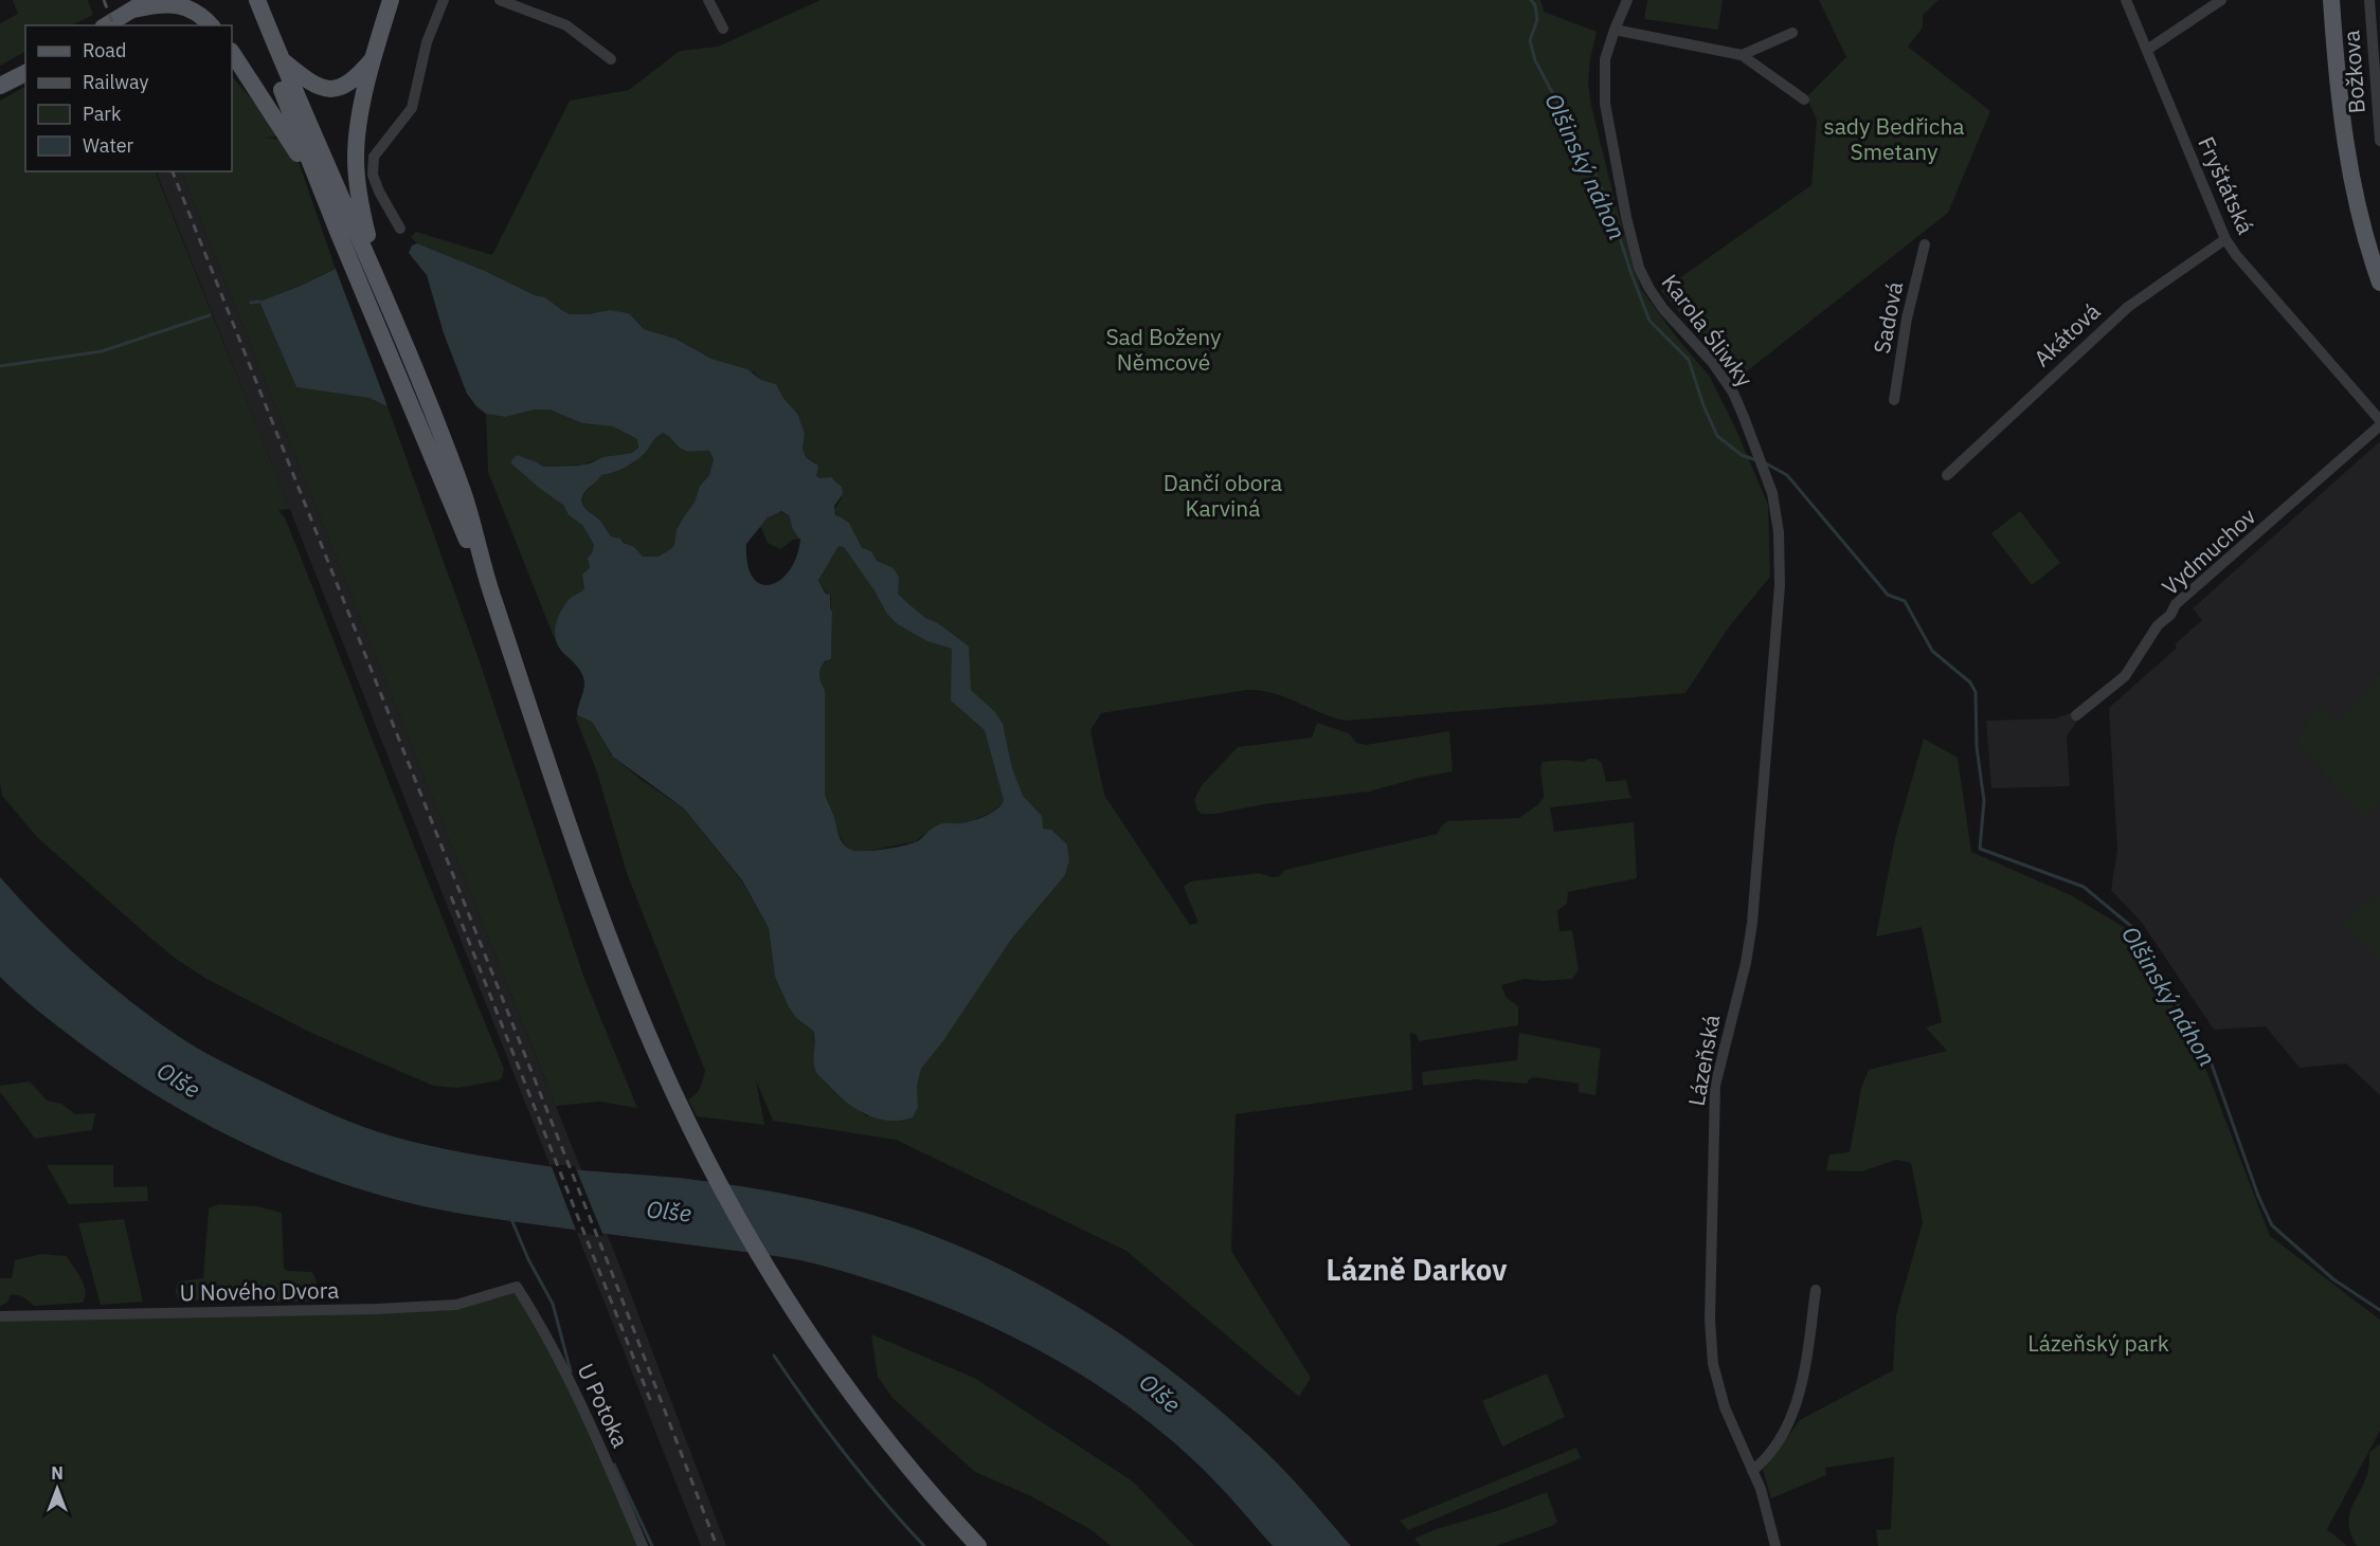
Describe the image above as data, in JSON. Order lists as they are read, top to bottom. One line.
{"streets":{"street":["Božkova","Fryštátská","Sadová","Karola Śliwky","Akátová","Vydmuchov","Lázeňská","U Nového Dvora","U Potoka"]},"crossings":[["Fryštátská","Akátová"],["Karola Śliwky","Lázeňská"],["U Nového Dvora","U Potoka"]],"districts":["Lázně Darkov"],"water":["Olšinský náhon","Olše"],"parks":["sady Bedřicha Smetany","Sad Boženy Němcové","Dančí obora Karviná","Lázeňský park"],"legend":["Road","Railway","Park","Water"],"north":"top"}
